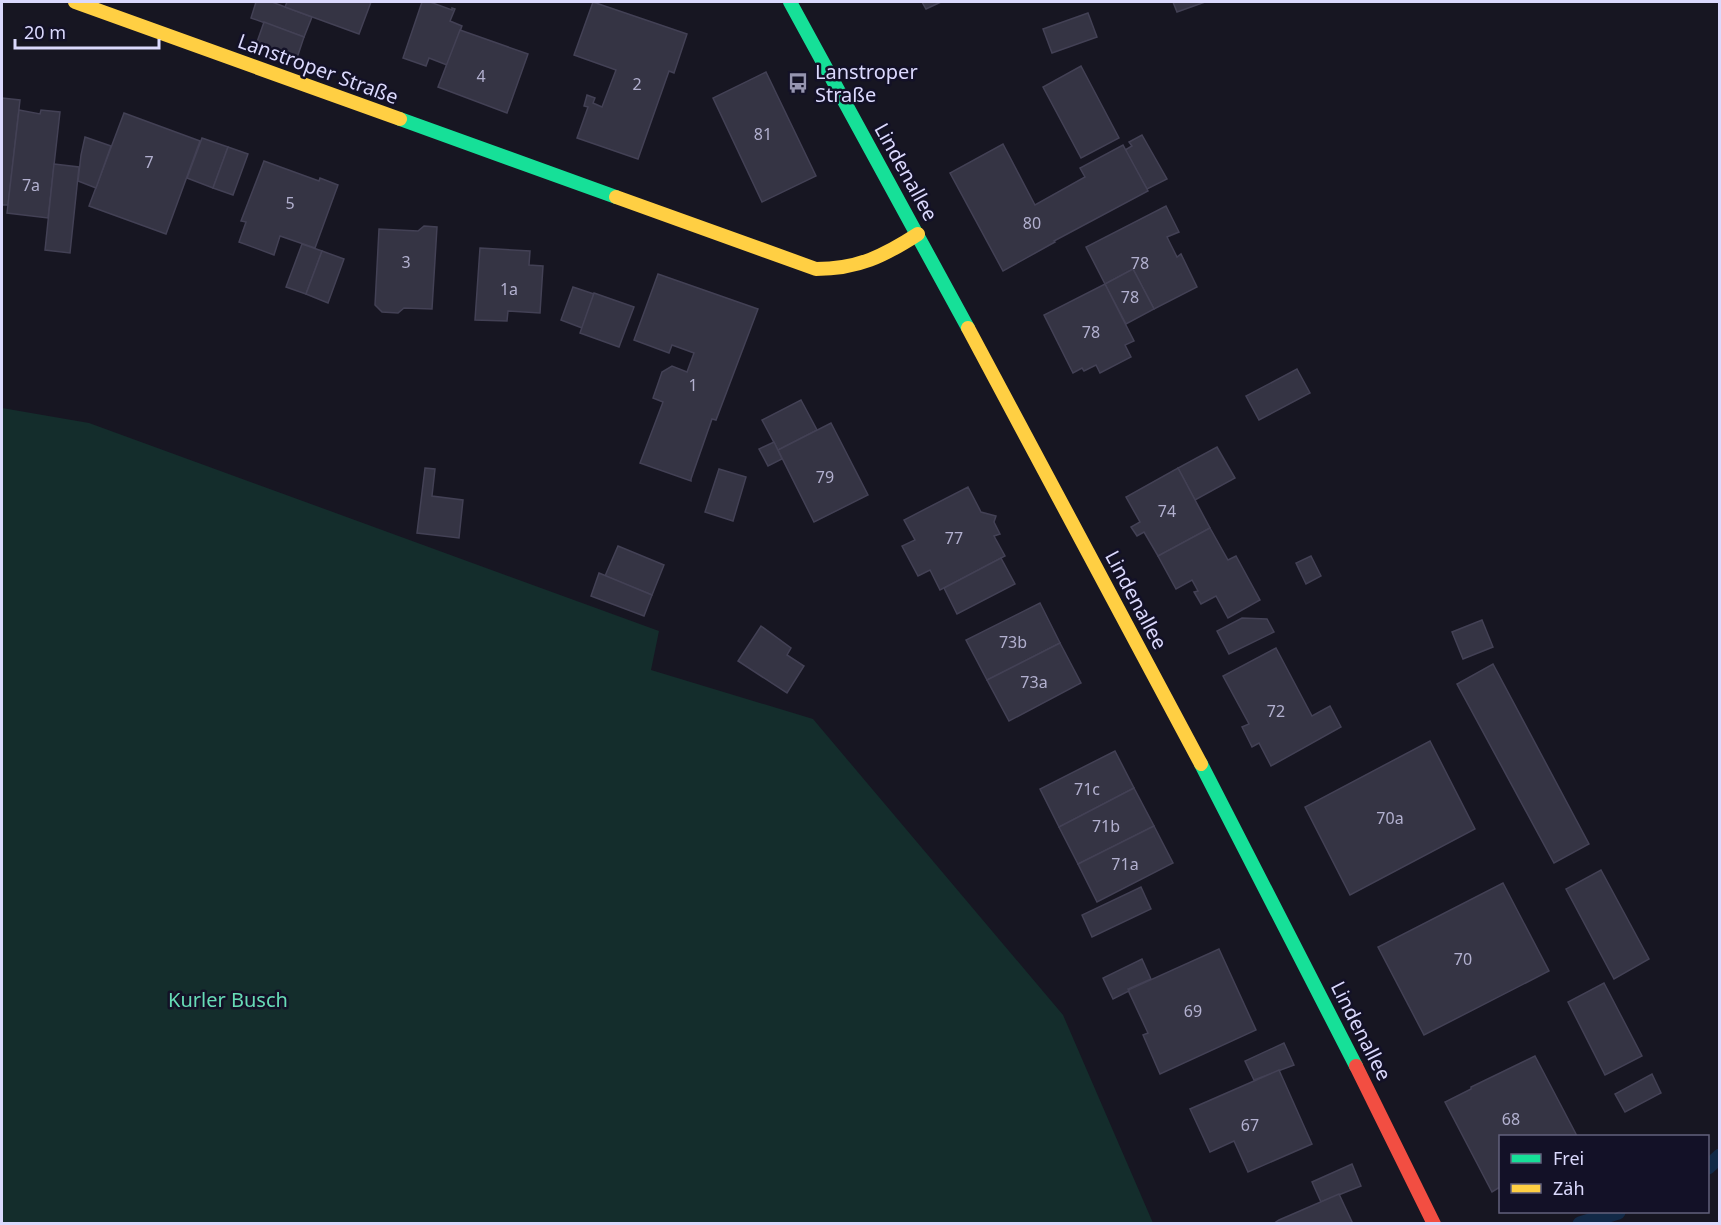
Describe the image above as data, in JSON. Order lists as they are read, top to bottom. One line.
{"streets":{"main road":["Lanstroper Straße","Lindenallee"]},"crossings":[["Lanstroper Straße","Lindenallee"]],"parks":["Kurler Busch"],"places":{"bus stop":["Lanstroper Straße"]},"house_numbers":["4","2","81","7","7a","5","80","3","78","1a","78","78","1","79","74","77","73b","73a","72","71c","70a","71b","71a","70","69","68","67"],"legend":["Frei","Zäh"],"scale_bar":"20 m"}
